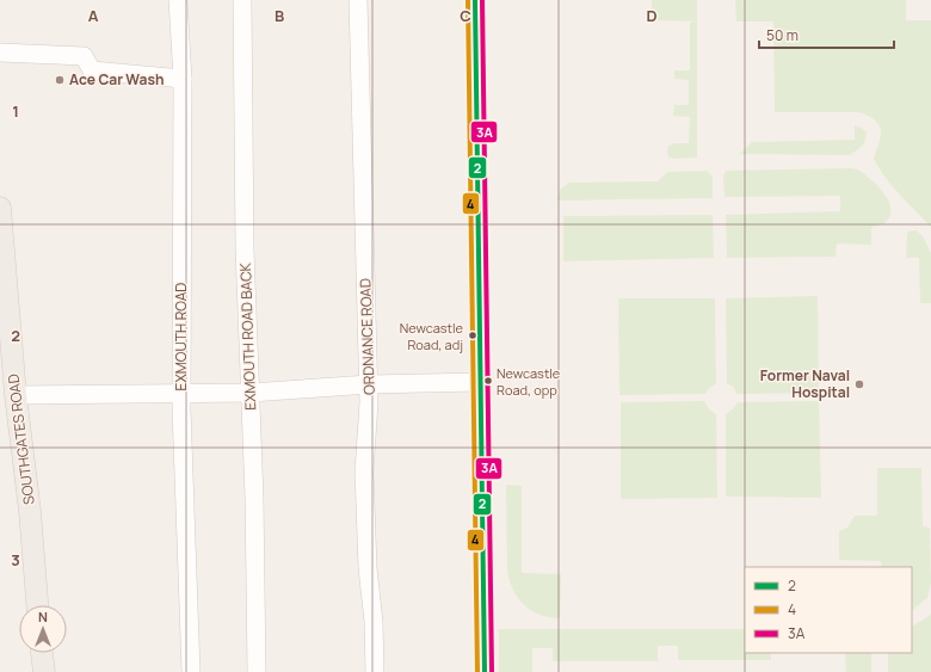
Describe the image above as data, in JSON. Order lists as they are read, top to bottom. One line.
{"streets":{"main road":["SOUTHGATES ROAD"],"street":["EXMOUTH ROAD","EXMOUTH ROAD BACK","ORDNANCE ROAD"]},"places":["Ace Car Wash","Newcastle Road, adj","Newcastle Road, opp","Former Naval Hospital"],"lines":["transit line 2","transit line 4","transit line 3A"],"legend":["2","4","3A"],"scale_bar":"50 m","north":"top","grid":{"columns":["A","B","C","D"],"rows":["1","2","3"]}}
